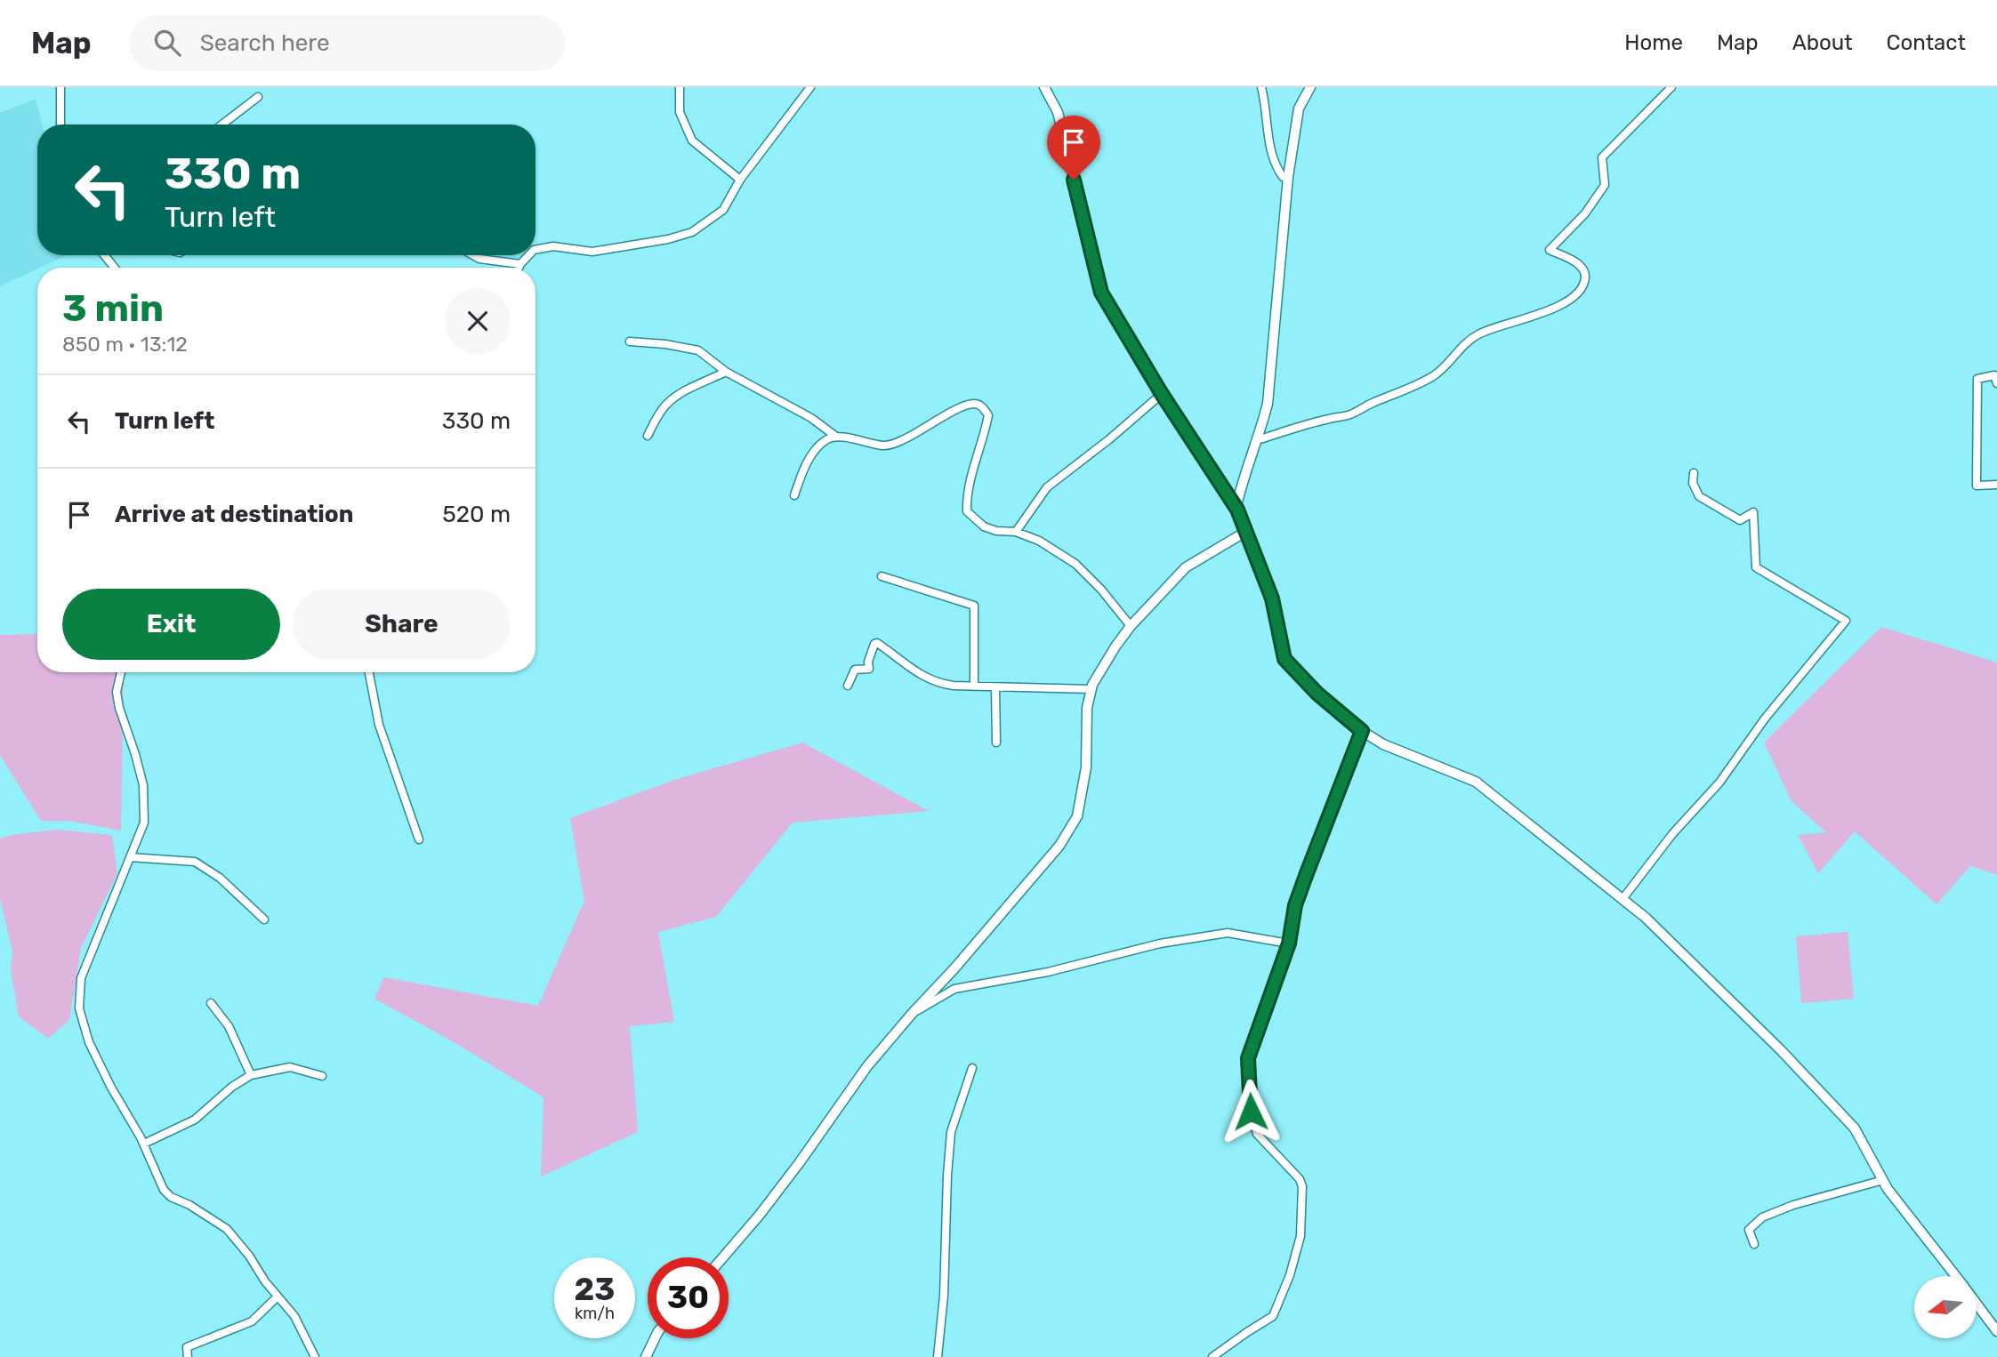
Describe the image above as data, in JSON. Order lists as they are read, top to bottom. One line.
{"north":"left","page":{"header":"Map","search":"Search here","nav":["Home","Map","About","Contact"],"turn":["330 m","Turn left"],"heading":["3 min","850 m · 13:12"],"list":[{"name":"Turn left","value":"330 m"},{"name":"Arrive at destination","value":"520 m"}],"buttons":["Exit","Share"],"speed":"23 km/h","limit":"30"}}
